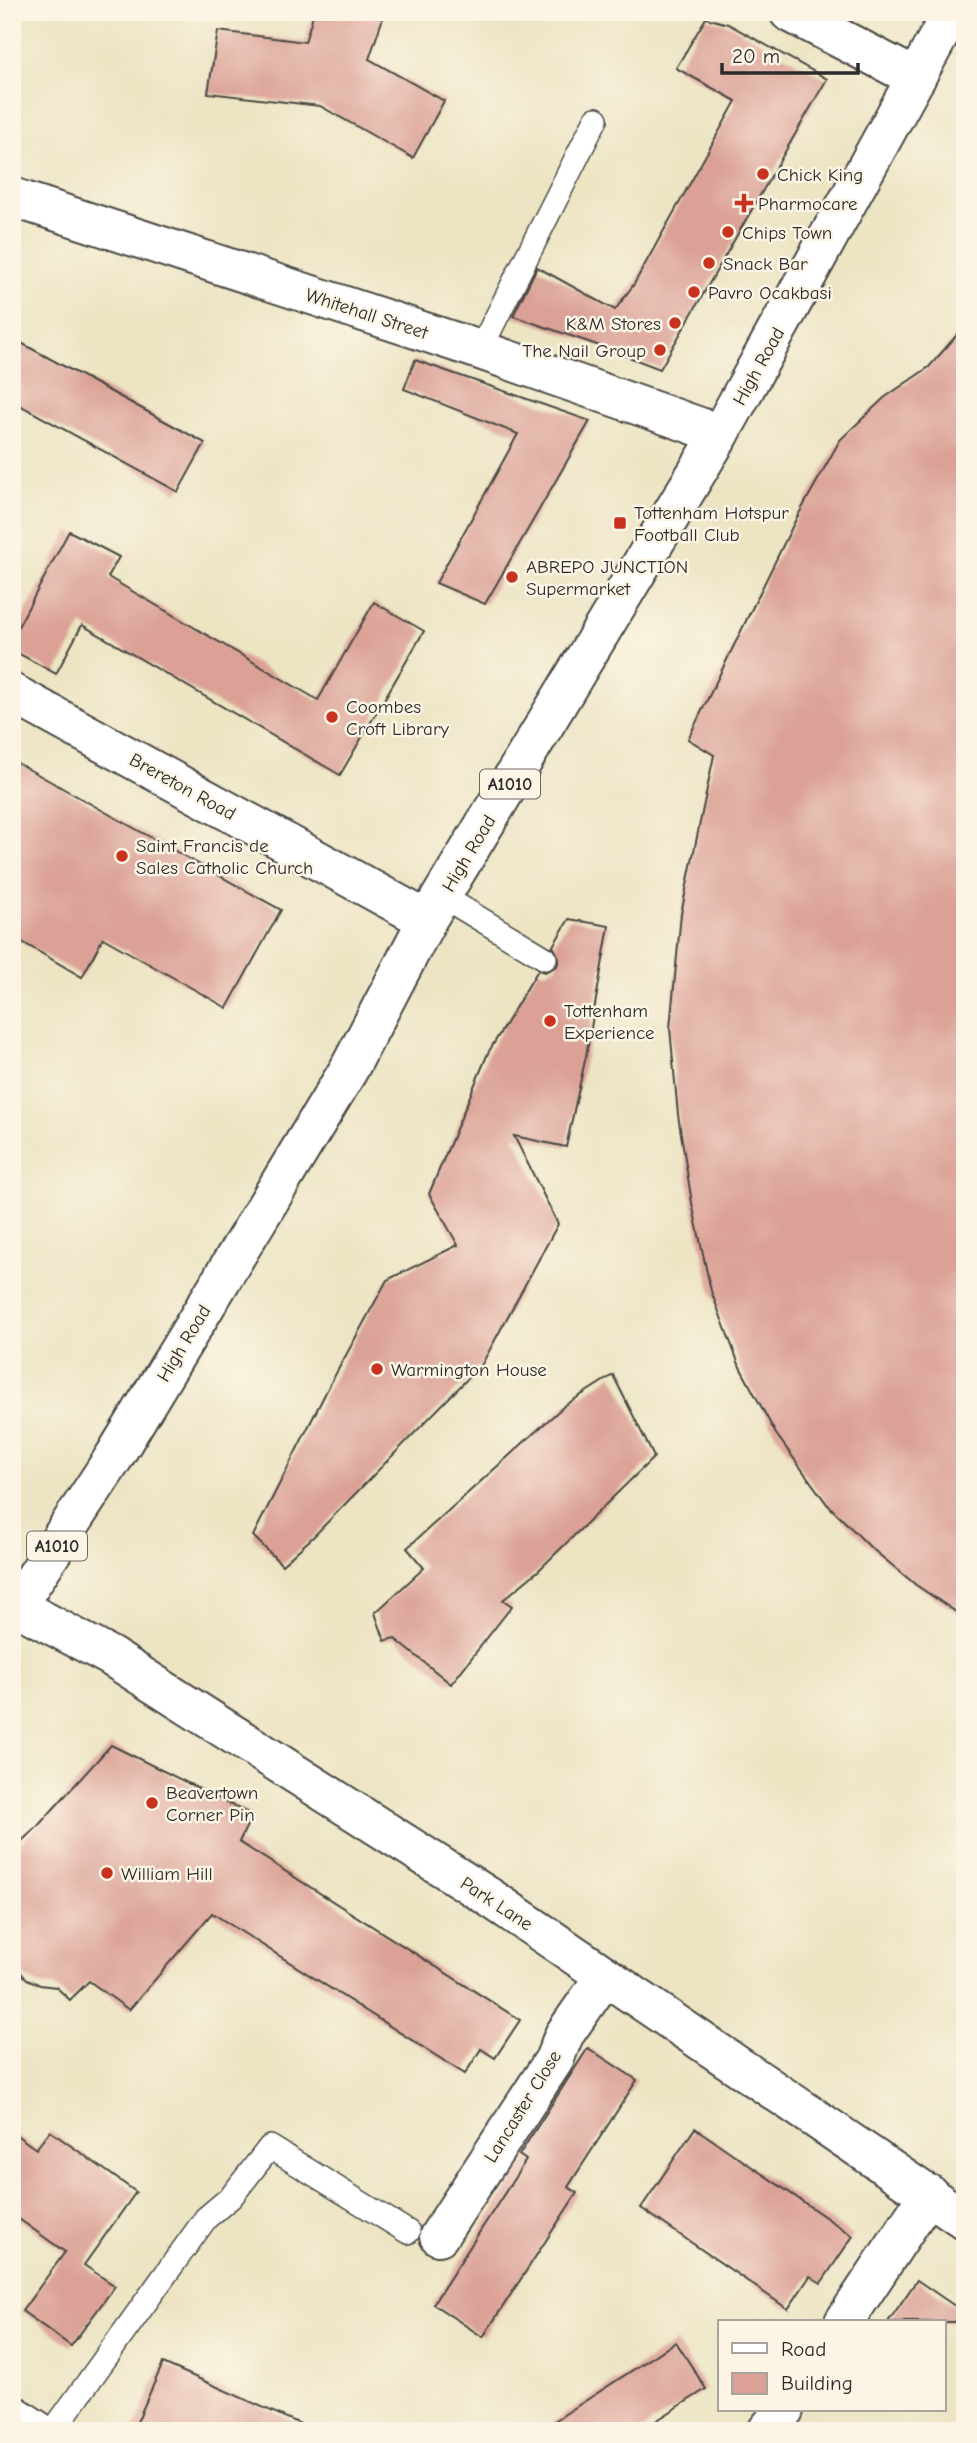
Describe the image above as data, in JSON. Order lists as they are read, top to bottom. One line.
{"streets":{"street":["Whitehall Street","High Road","A1010","Brereton Road","Park Lane","Lancaster Close"]},"crossings":[["Whitehall Street","High Road"],["High Road","Brereton Road"],["High Road","Park Lane"],["Park Lane","Lancaster Close"]],"places":{"other":["Chick King","Chips Town","Snack Bar","Pavro Ocakbasi","K&M Stores","The Nail Group","ABREPO JUNCTION Supermarket","Coombes Croft Library","Saint Francis de Sales Catholic Church","Tottenham Experience","Warmington House","Beavertown Corner Pin","William Hill"],"health":["Pharmocare"],"transit":["Tottenham Hotspur Football Club"]},"legend":["Road","Building"],"scale_bar":"20 m"}
